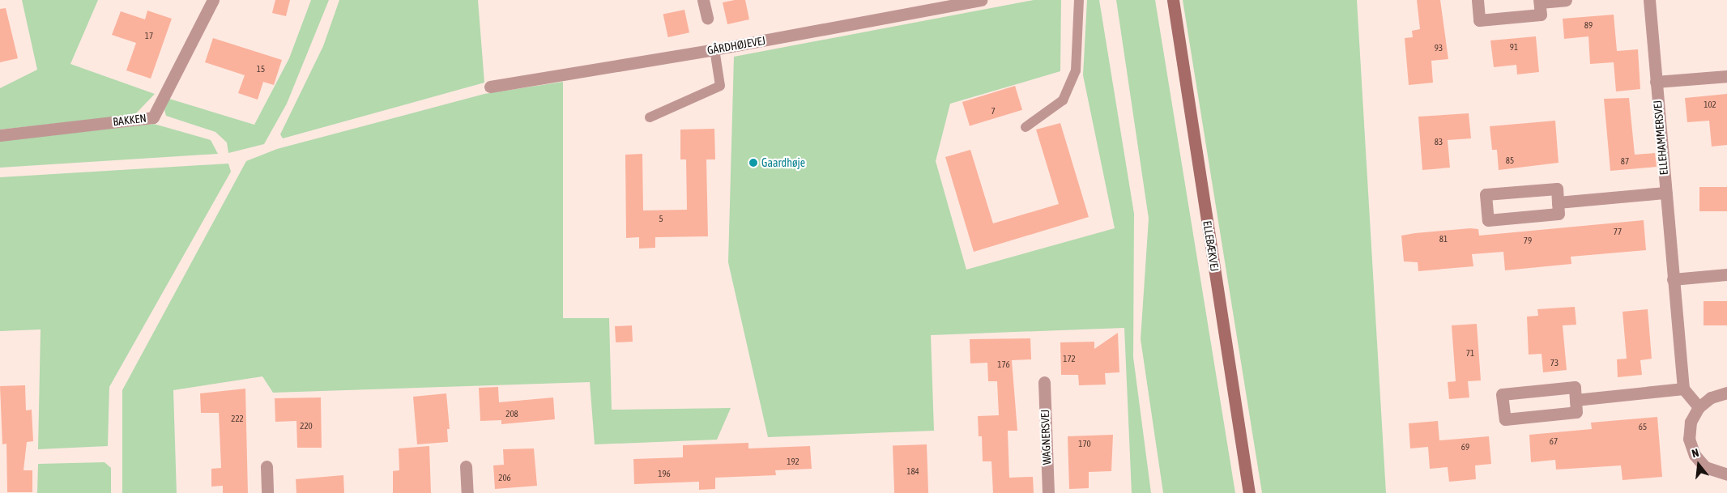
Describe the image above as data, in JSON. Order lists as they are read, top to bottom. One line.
{"streets":{"street":["GÅRDHØJEVEJ","BAKKEN","ELLEHAMMERSVEJ","ELLEBÆKVEJ","WAGNERSVEJ"]},"places":["Gaardhøje"],"house_numbers":["89","17","91","93","15","102","7","83","85","87","5","77","81","79","71","172","73","176","208","222","220","65","67","170","69","192","184","196","206"],"north":"top"}
